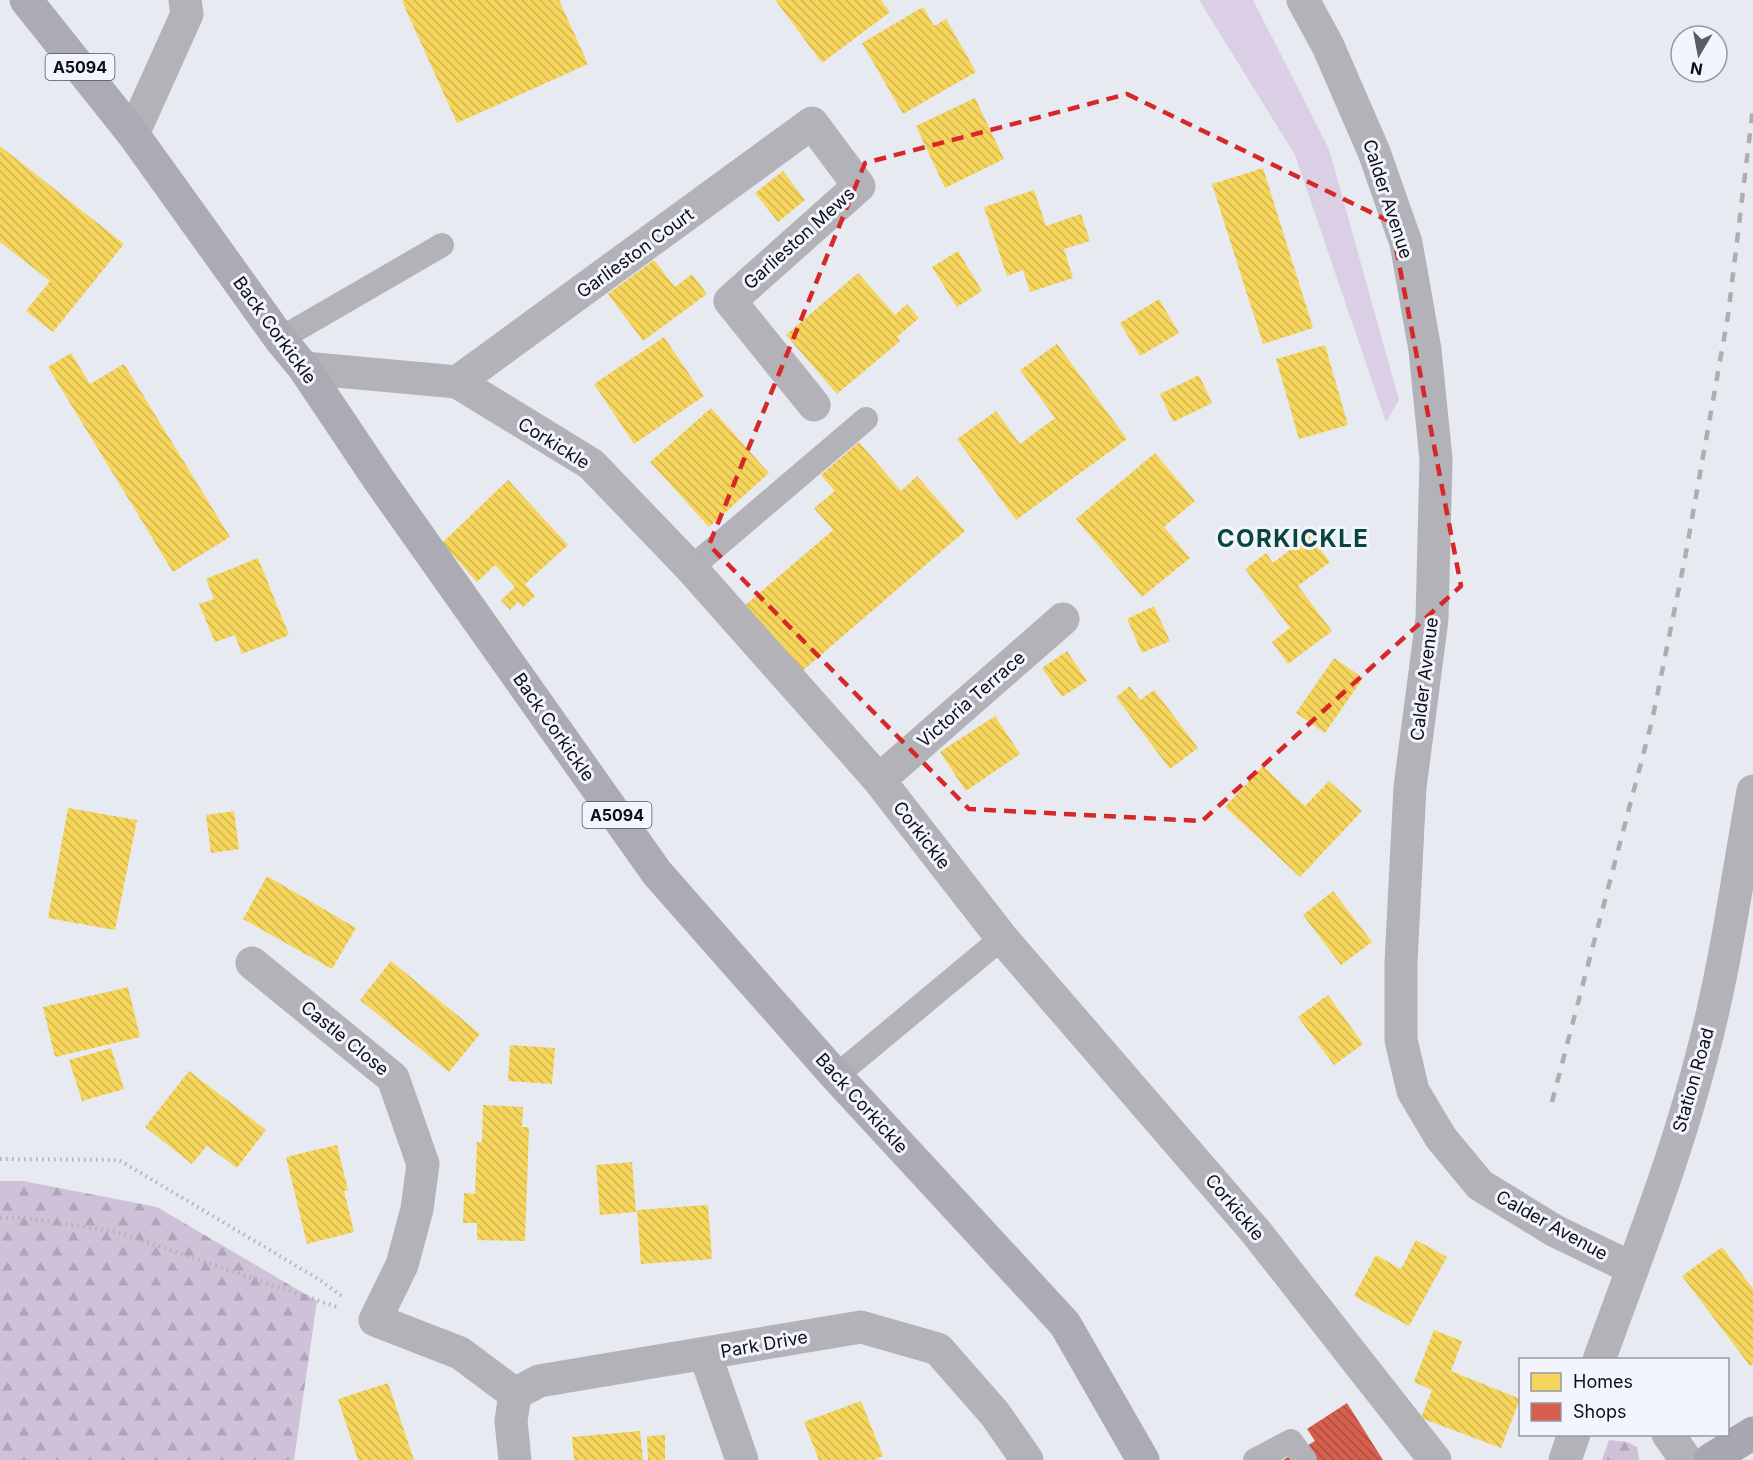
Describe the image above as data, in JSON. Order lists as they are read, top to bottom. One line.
{"streets":{"main road":["A5094","Back Corkickle"],"street":["Calder Avenue","Garlieston Mews","Garlieston Court","Corkickle","Victoria Terrace","Castle Close","Station Road","Park Drive"]},"crossings":[["A5094","Back Corkickle"],["Calder Avenue","Station Road"],["Garlieston Mews","Garlieston Court"],["Garlieston Court","Corkickle"],["Back Corkickle","Corkickle"],["Corkickle","Victoria Terrace"]],"districts":["CORKICKLE"],"legend":["Homes","Shops"],"north":"bottom"}
